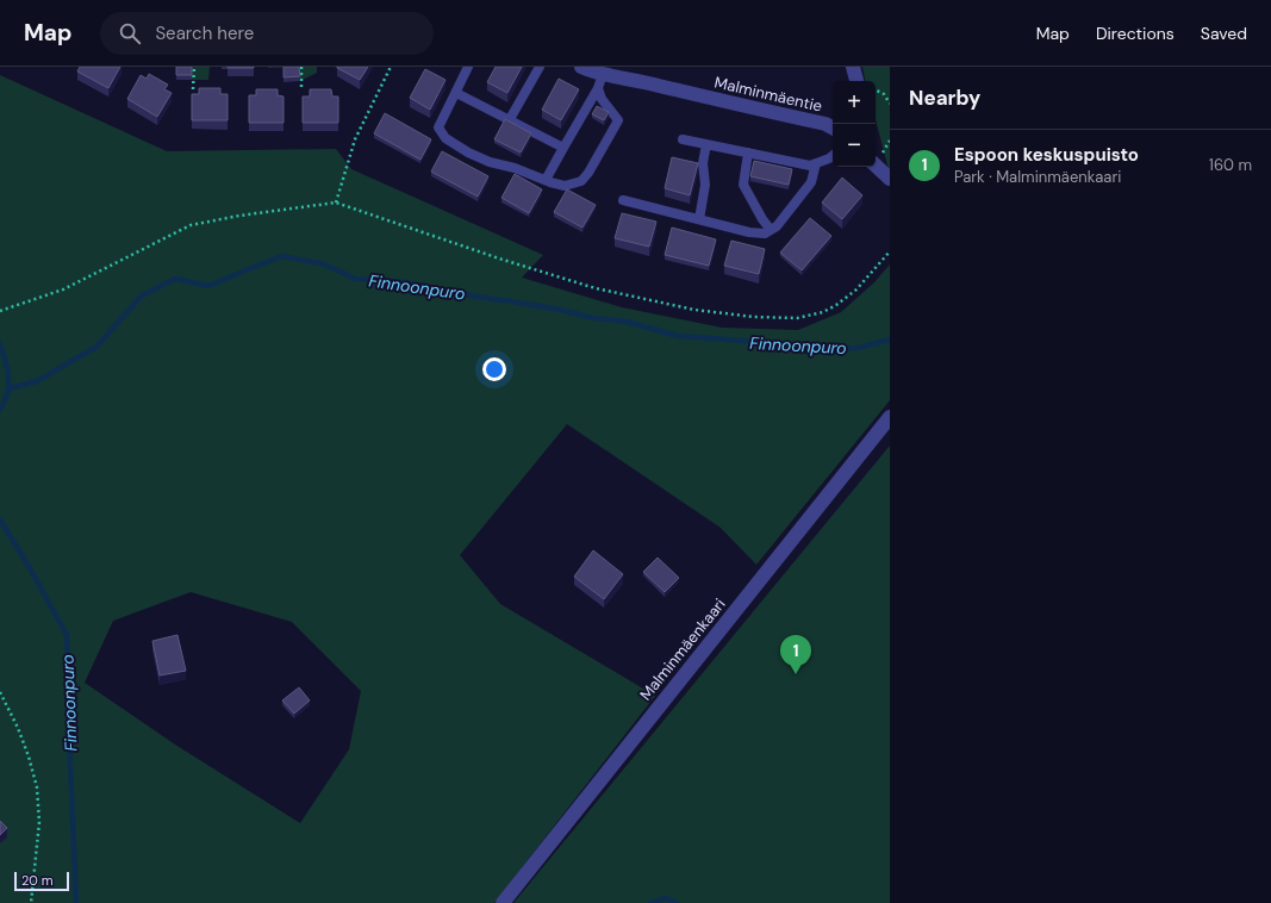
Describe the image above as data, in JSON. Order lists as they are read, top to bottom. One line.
{"streets":{"street":["Malminmäentie","Malminmäenkaari"]},"water":["Finnoonpuro"],"scale_bar":"20 m","page":{"header":"Map","search":"Search here","nav":["Map","Directions","Saved"],"heading":"Nearby","map_buttons":["+","−"],"list":[{"mark":"1","name":"Espoon keskuspuisto","note":"Park · Malminmäenkaari","value":"160 m"}],"pins":"1","scale":"20 m"}}
